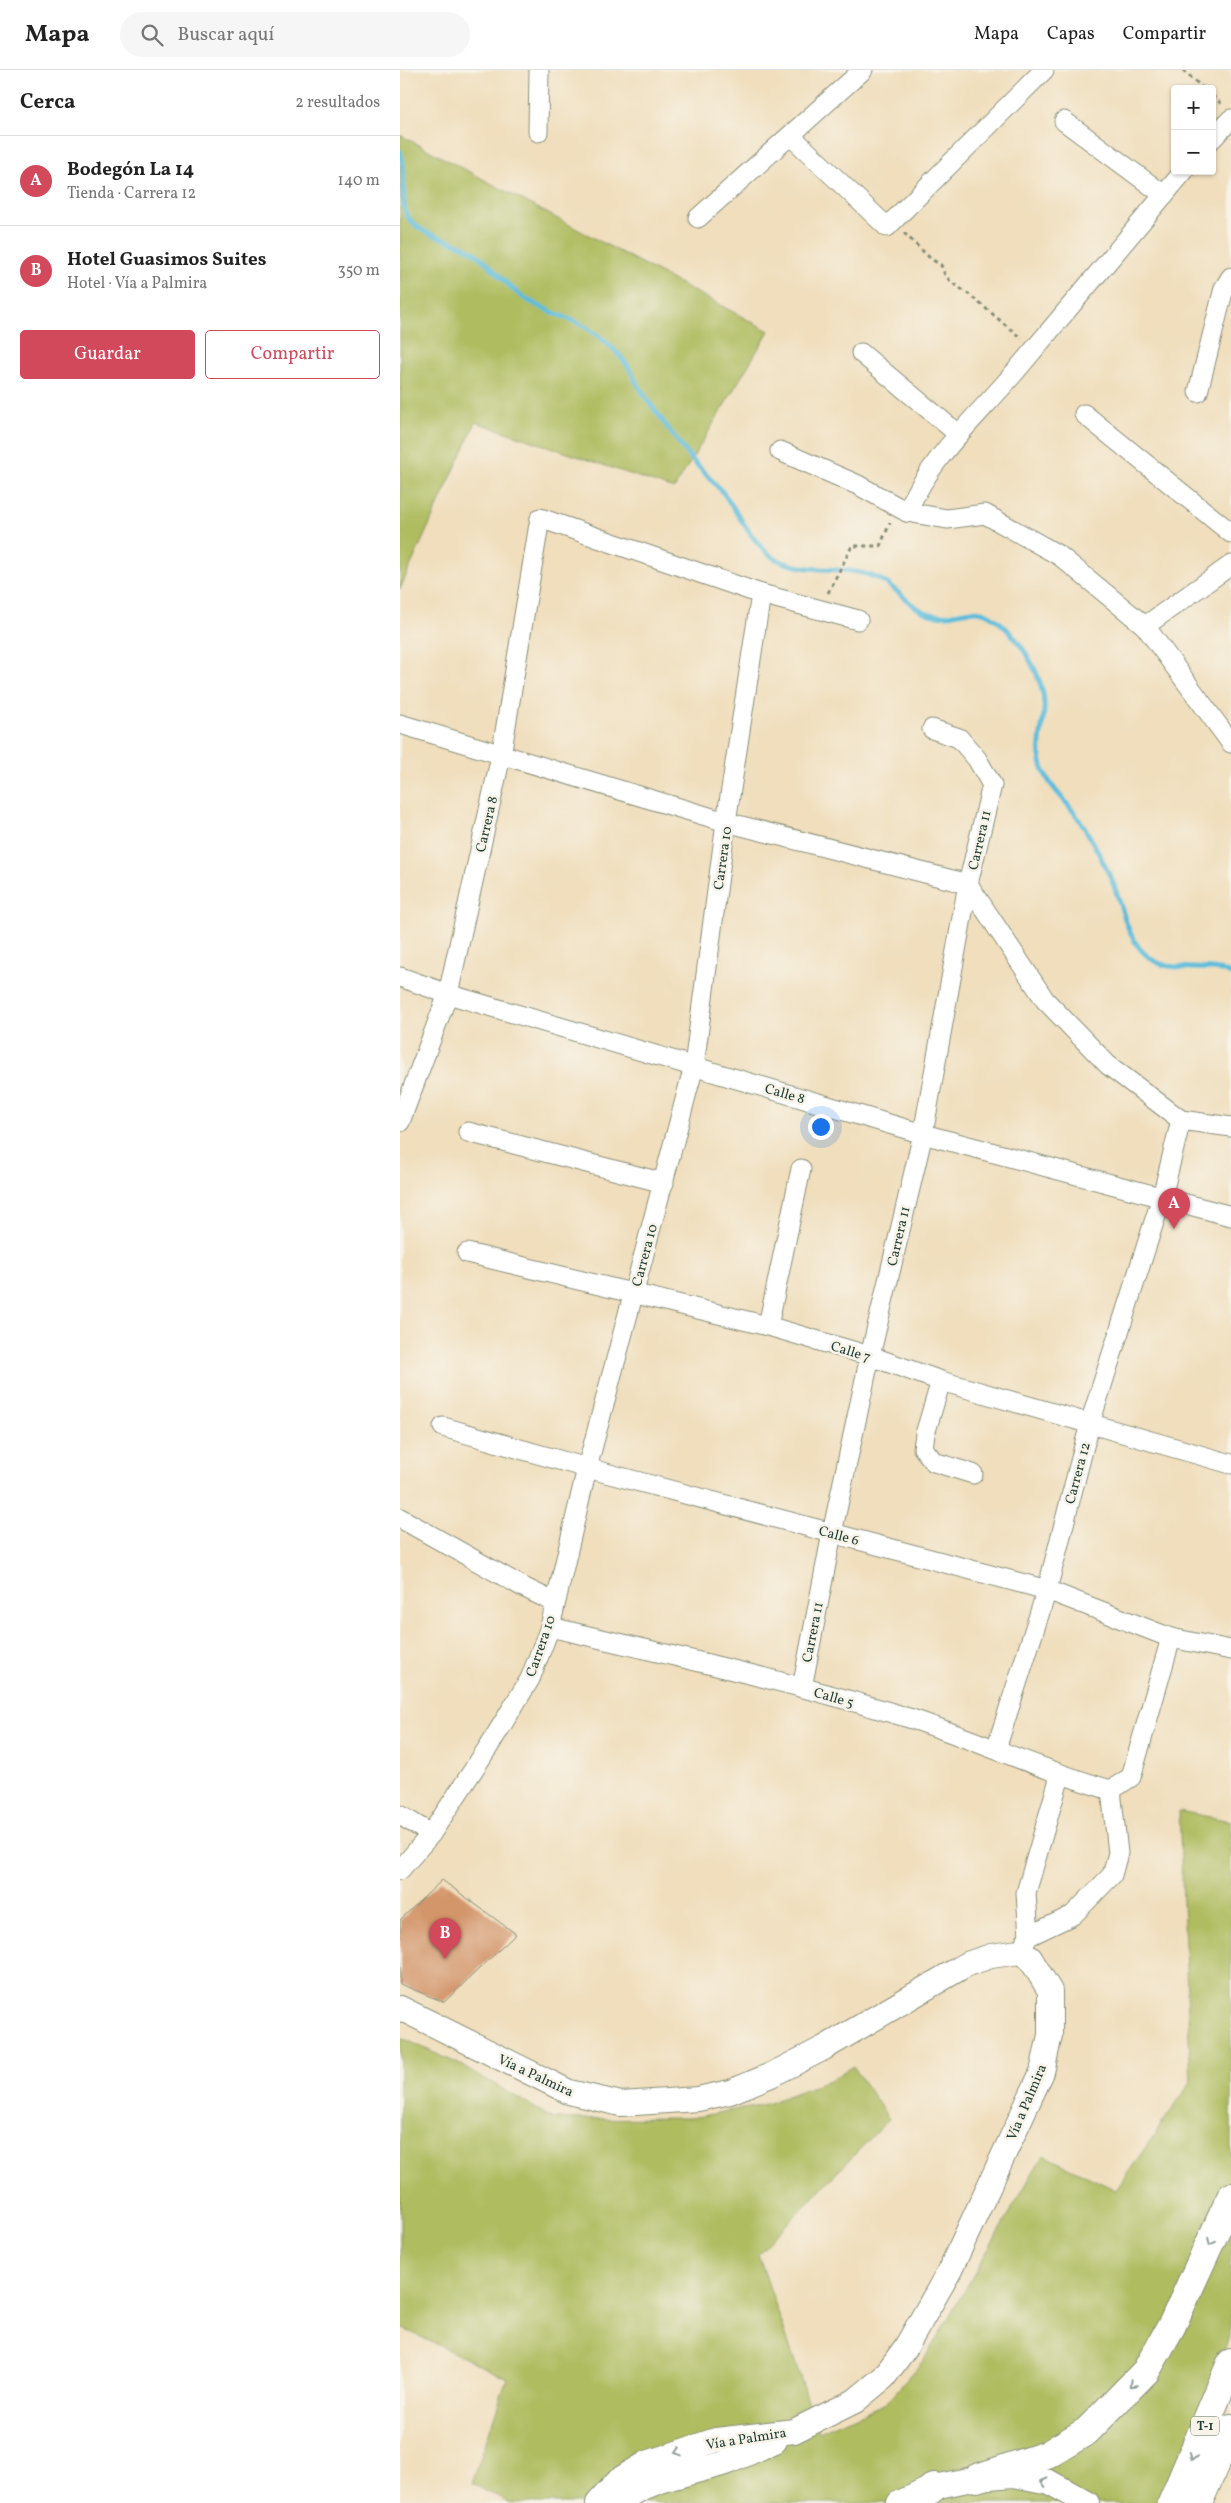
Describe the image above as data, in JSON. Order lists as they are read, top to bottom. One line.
{"streets":{"highway":["T-1"],"street":["Carrera 8","Carrera 11","Carrera 10","Calle 8","Calle 7","Carrera 12","Calle 6","Calle 5","Vía a Palmira"]},"crossings":[["Carrera 8","Carrera 10"],["Carrera 8","Calle 8"],["Carrera 11","Calle 8"],["Carrera 11","Calle 7"],["Carrera 11","Calle 6"],["Carrera 11","Calle 5"],["Carrera 10","Calle 8"],["Carrera 10","Calle 7"],["Carrera 10","Calle 6"],["Carrera 10","Calle 5"],["Calle 8","Carrera 12"],["Calle 7","Carrera 12"],["Carrera 12","Calle 6"],["Carrera 12","Calle 5"]],"page":{"header":"Mapa","search":"Buscar aquí","nav":["Mapa","Capas","Compartir"],"heading":["Cerca","2 resultados"],"map_buttons":["+","−"],"list":[{"mark":"A","name":"Bodegón La 14","note":"Tienda · Carrera 12","value":"140 m"},{"mark":"B","name":"Hotel Guasimos Suites","note":"Hotel · Vía a Palmira","value":"350 m"}],"buttons":["Guardar","Compartir"],"pins":["A","B"]}}
